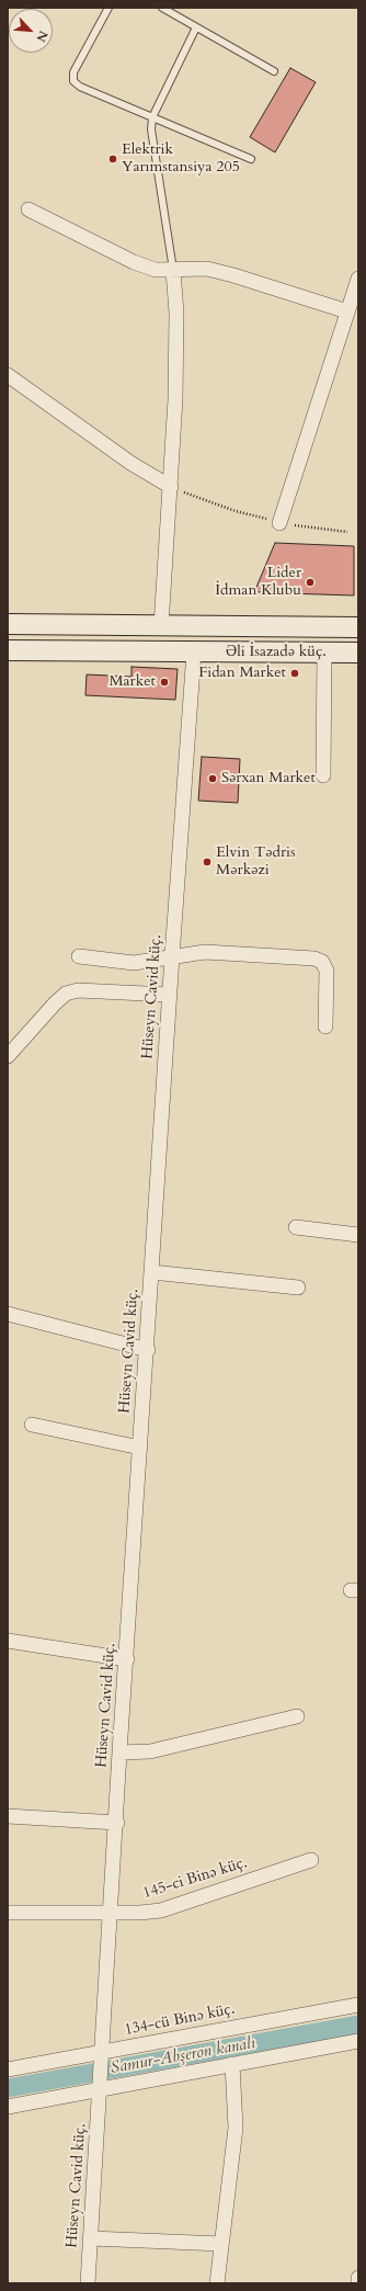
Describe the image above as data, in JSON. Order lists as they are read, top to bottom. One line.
{"streets":{"main road":["Əli İsazadə küç."],"street":["Hüseyn Cavid küç.","145-ci Binə küç.","134-cü Binə küç."]},"crossings":[["Əli İsazadə küç.","Hüseyn Cavid küç."],["Hüseyn Cavid küç.","145-ci Binə küç."],["Hüseyn Cavid küç.","134-cü Binə küç."]],"water":["Samur-Abşeron kanalı"],"places":["Elektrik Yarımstansiya 205","Lider İdman Klubu","Fidan Market","Market","Sərxan Market","Elvin Tədris Mərkəzi"],"north":"bottom right"}
